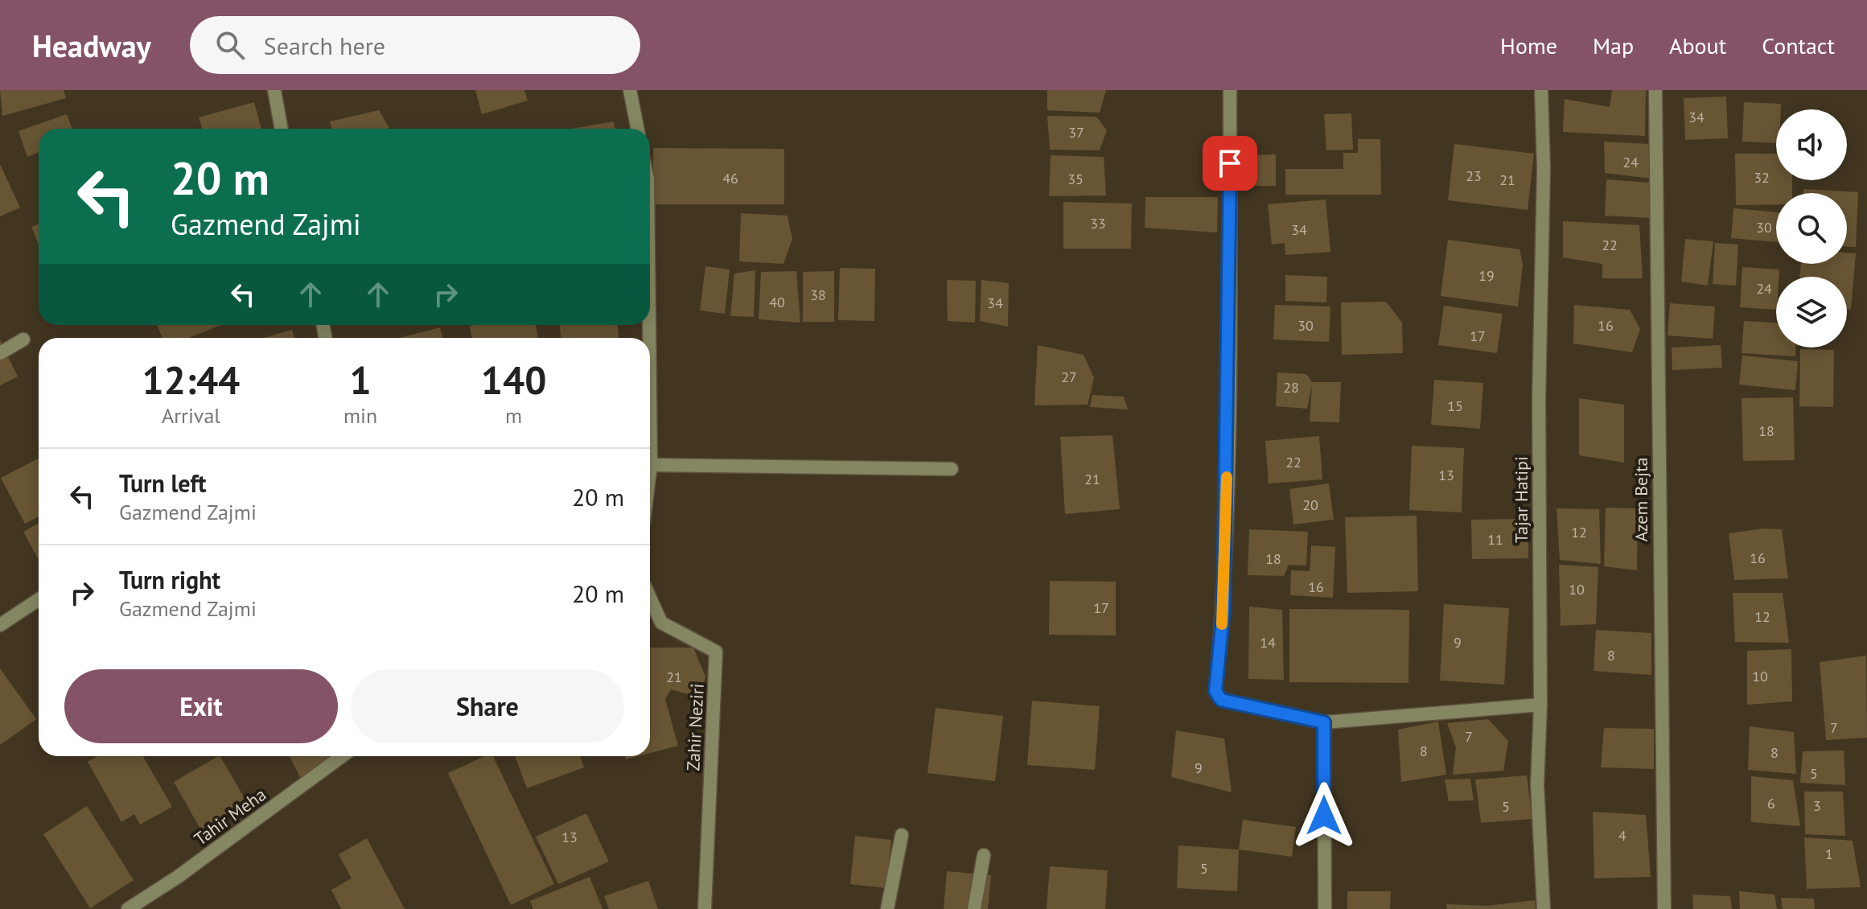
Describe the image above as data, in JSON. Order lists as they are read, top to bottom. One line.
{"streets":{"street":["Tajar Hatipi","Azem Bejta","Zahir Neziri","Tahir Meha"]},"house_numbers":["34","37","24","23","32","46","35","21","33","30","34","22","19","24","38","40","34","30","16","17","27","28","15","18","22","13","21","20","12","11","16","18","16","10","17","12","14","9","8","10","21","7","7","8","8","9","5","6","3","5","4","13","1","5"],"page":{"header":"Headway","search":"Search here","nav":["Home","Map","About","Contact"],"turn":["20 m","Gazmend Zajmi"],"eta":["12:44","Arrival","1","min","140","m"],"list":[{"name":"Turn left","note":"Gazmend Zajmi","value":"20 m"},{"name":"Turn right","note":"Gazmend Zajmi","value":"20 m"}],"buttons":["Exit","Share"]}}
